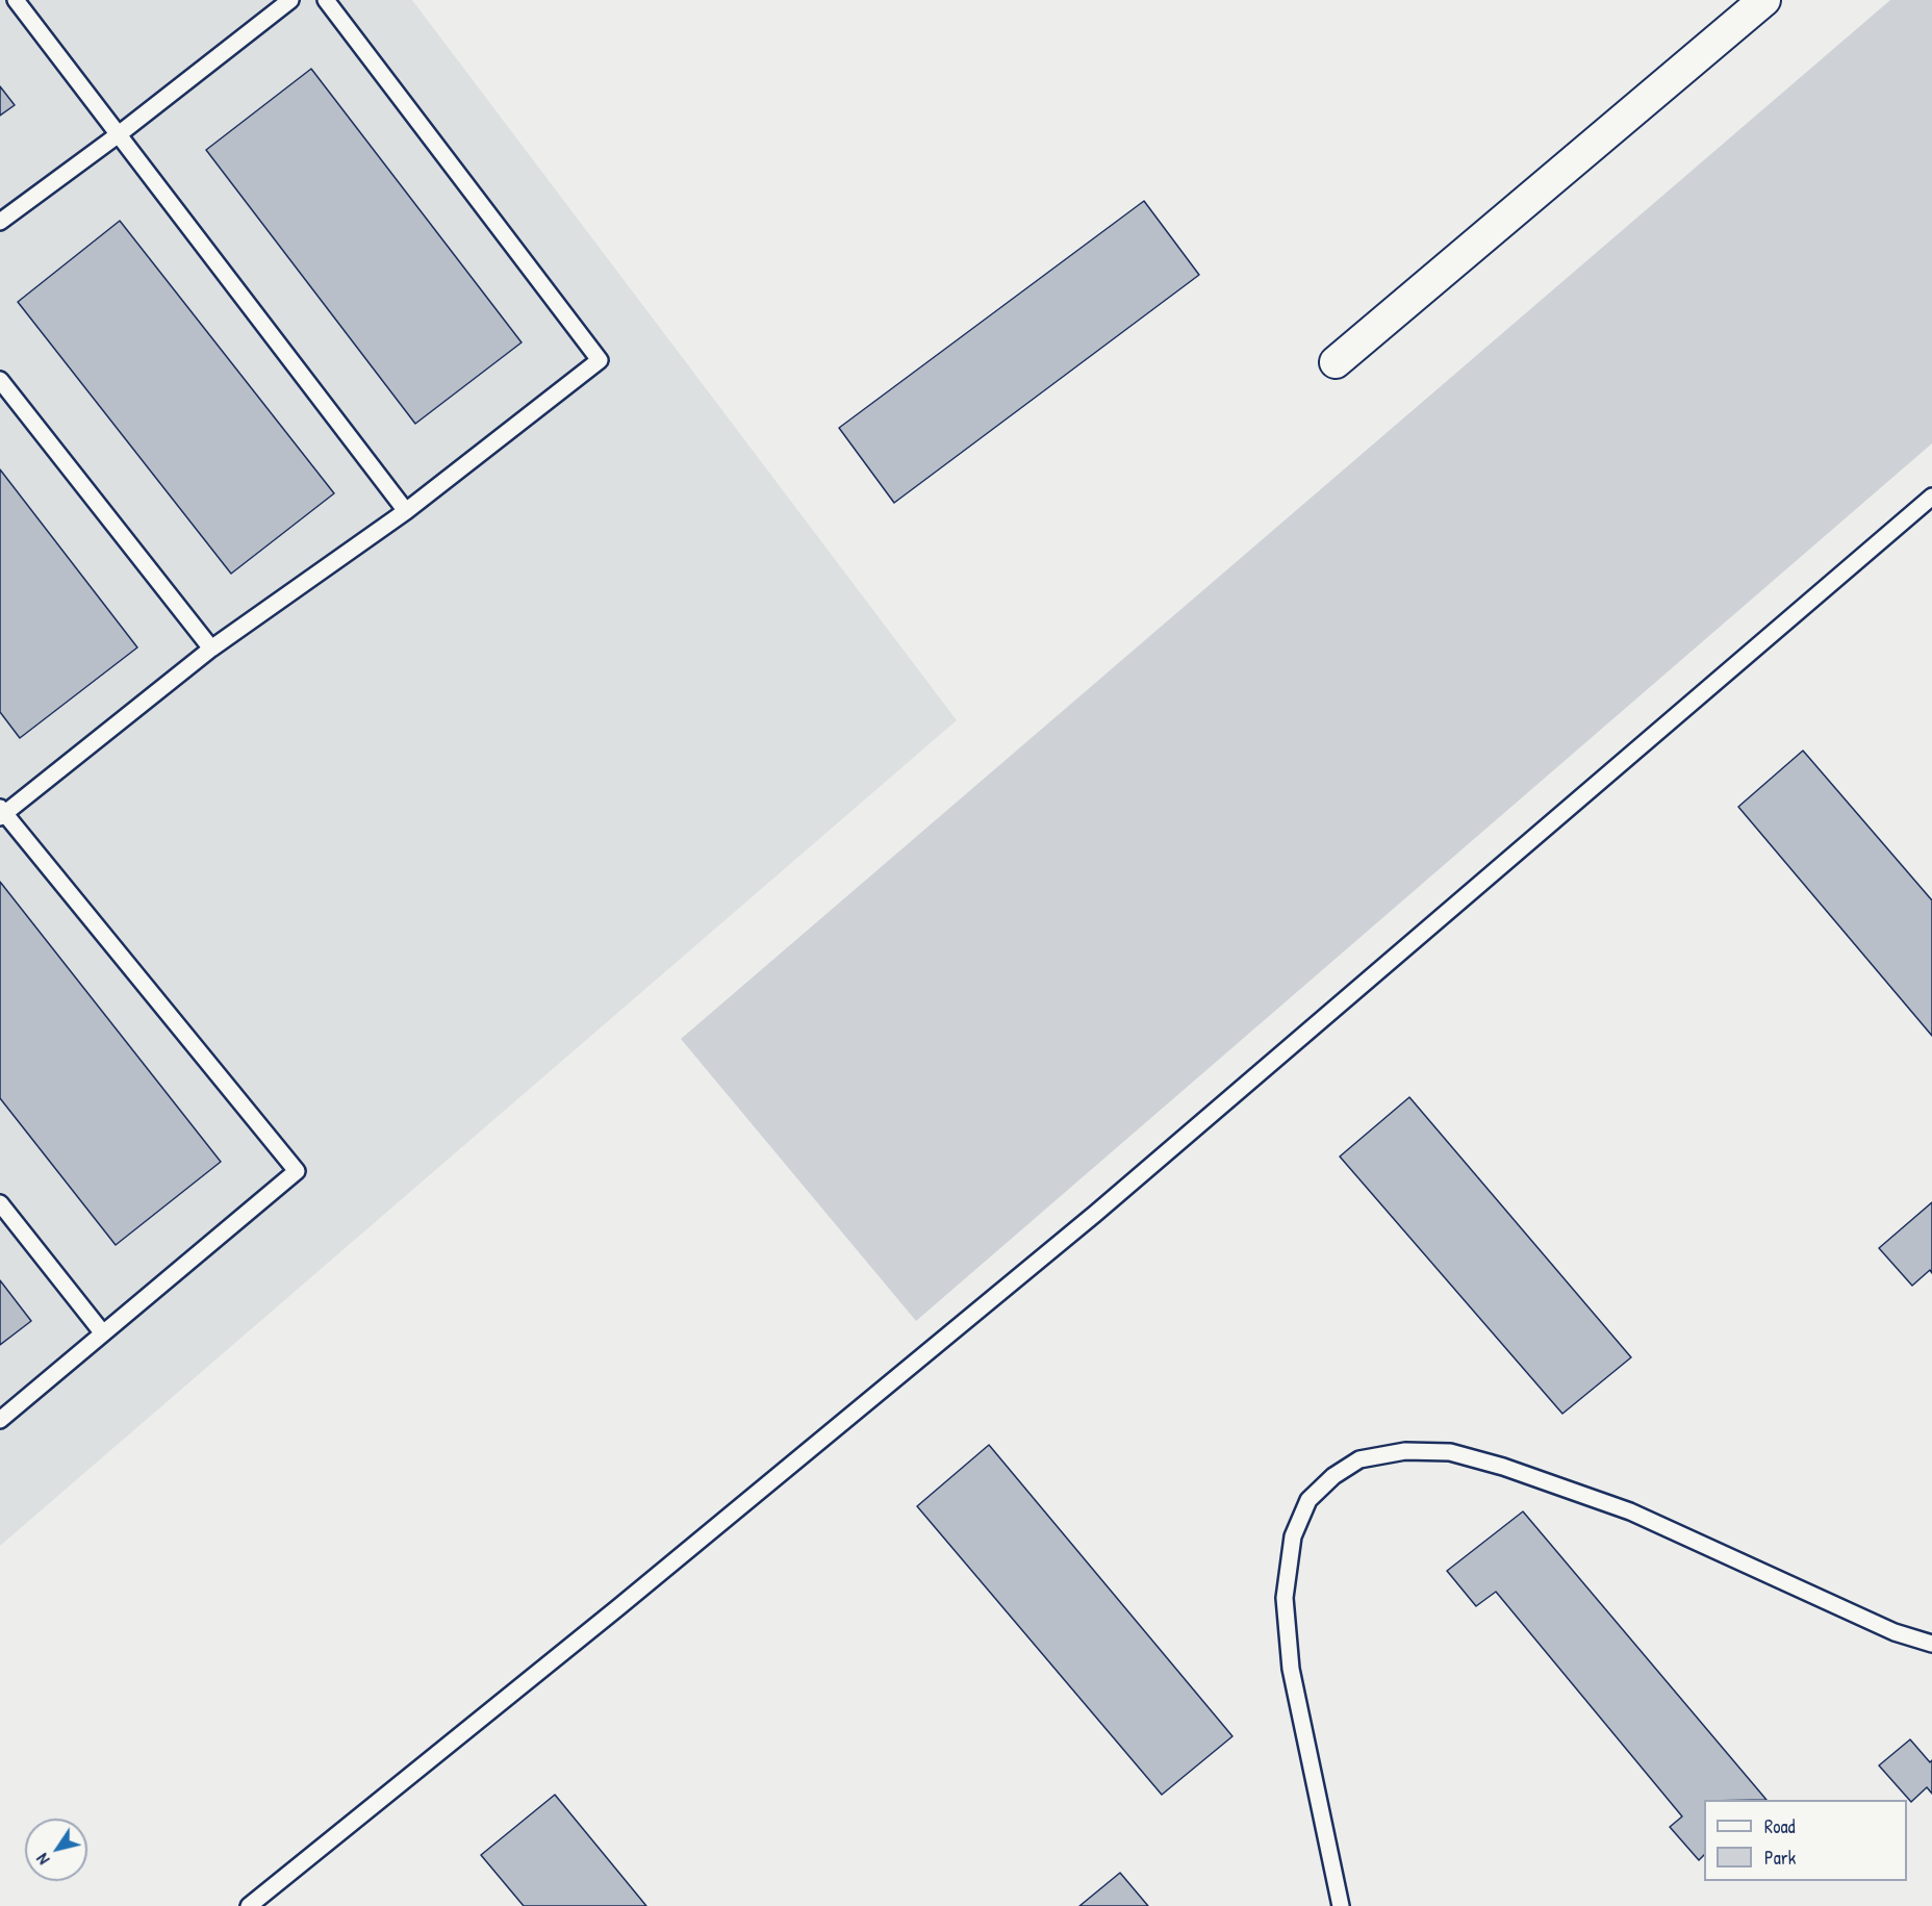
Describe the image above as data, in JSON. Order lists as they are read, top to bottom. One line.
{"legend":["Road","Park"],"north":"bottom left"}
